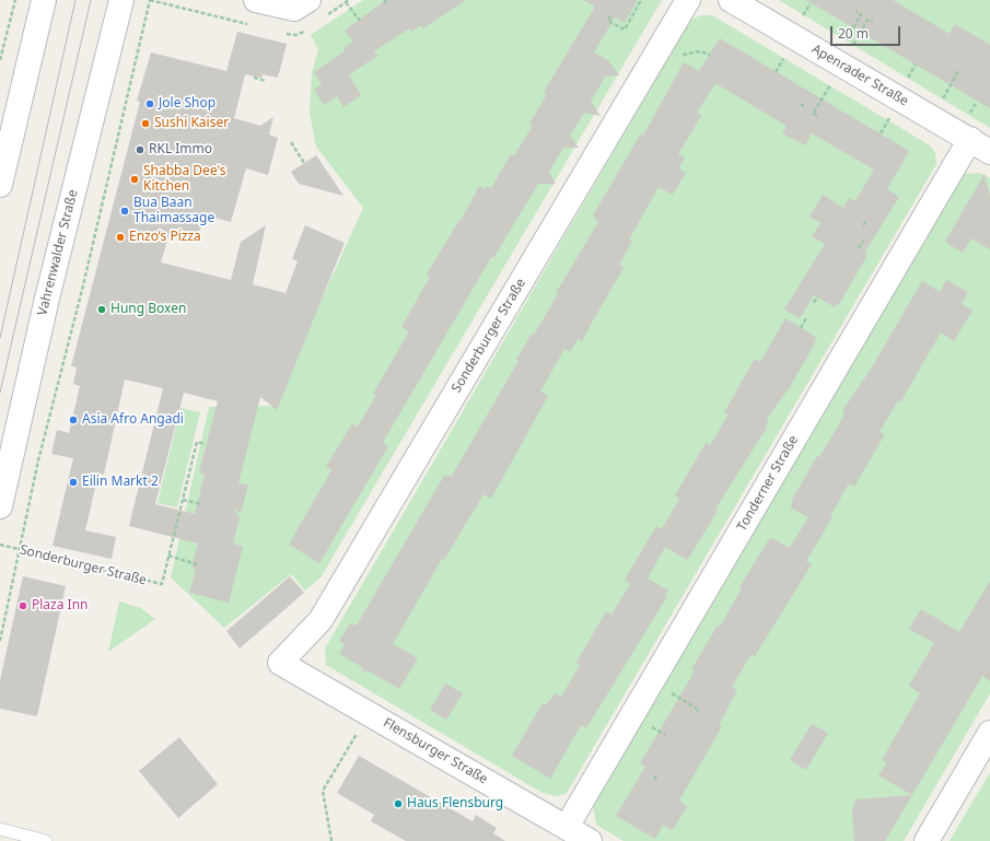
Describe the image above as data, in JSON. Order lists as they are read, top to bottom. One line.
{"streets":{"street":["Apenrader Straße","Vahrenwalder Straße","Sonderburger Straße","Tonderner Straße","Flensburger Straße"]},"crossings":[["Apenrader Straße","Tonderner Straße"],["Sonderburger Straße","Flensburger Straße"],["Tonderner Straße","Flensburger Straße"]],"places":["Jole Shop","Sushi Kaiser","RKL Immo","Shabba Dee's Kitchen","Bua Baan Thaimassage","Enzo’s Pizza","Hung Boxen","Asia Afro Angadi","Eilin Markt 2","Plaza Inn","Haus Flensburg"],"scale_bar":"20 m"}
